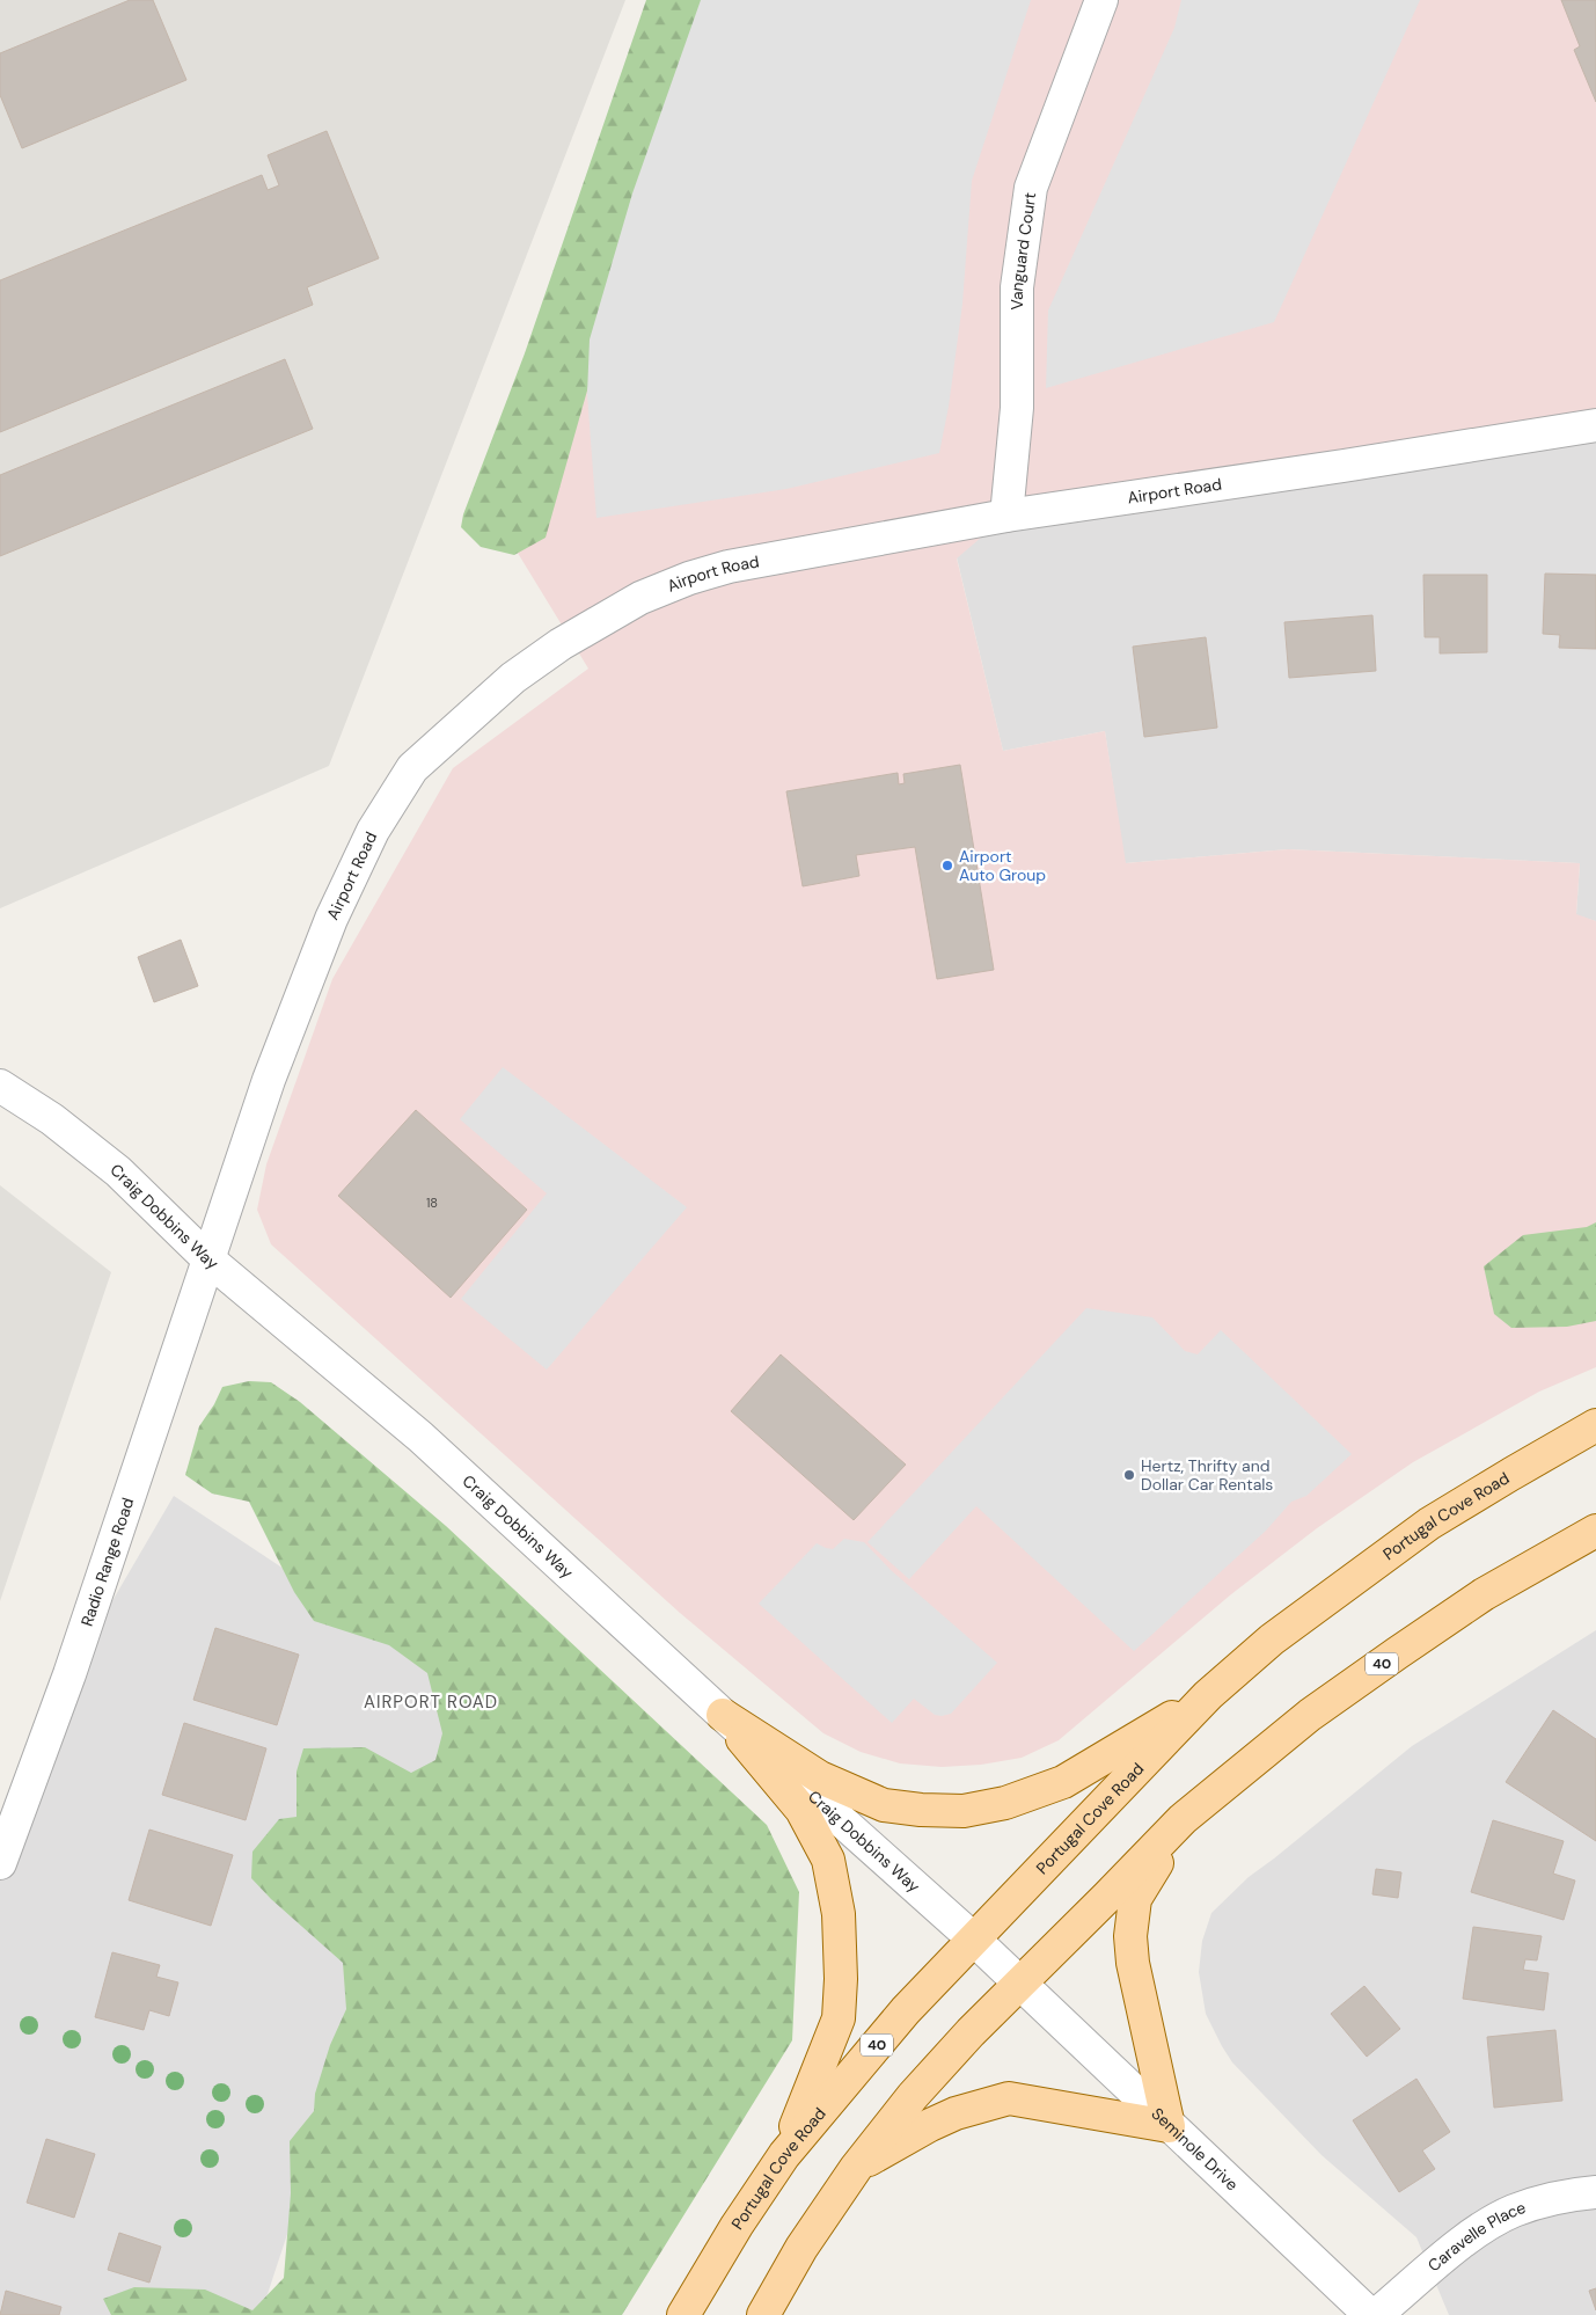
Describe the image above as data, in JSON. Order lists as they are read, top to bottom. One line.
{"streets":{"main road":["Portugal Cove Road","40"],"street":["Vanguard Court","Airport Road","Craig Dobbins Way","Radio Range Road","Seminole Drive","Caravelle Place"]},"crossings":[["Vanguard Court","Airport Road"],["Airport Road","Craig Dobbins Way"],["Airport Road","Radio Range Road"],["Craig Dobbins Way","Portugal Cove Road"],["Craig Dobbins Way","Radio Range Road"],["Craig Dobbins Way","40"],["Craig Dobbins Way","Seminole Drive"],["40","Seminole Drive"]],"districts":["AIRPORT ROAD"],"places":["Airport Auto Group","Hertz, Thrifty and Dollar Car Rentals"],"house_numbers":["18"]}
